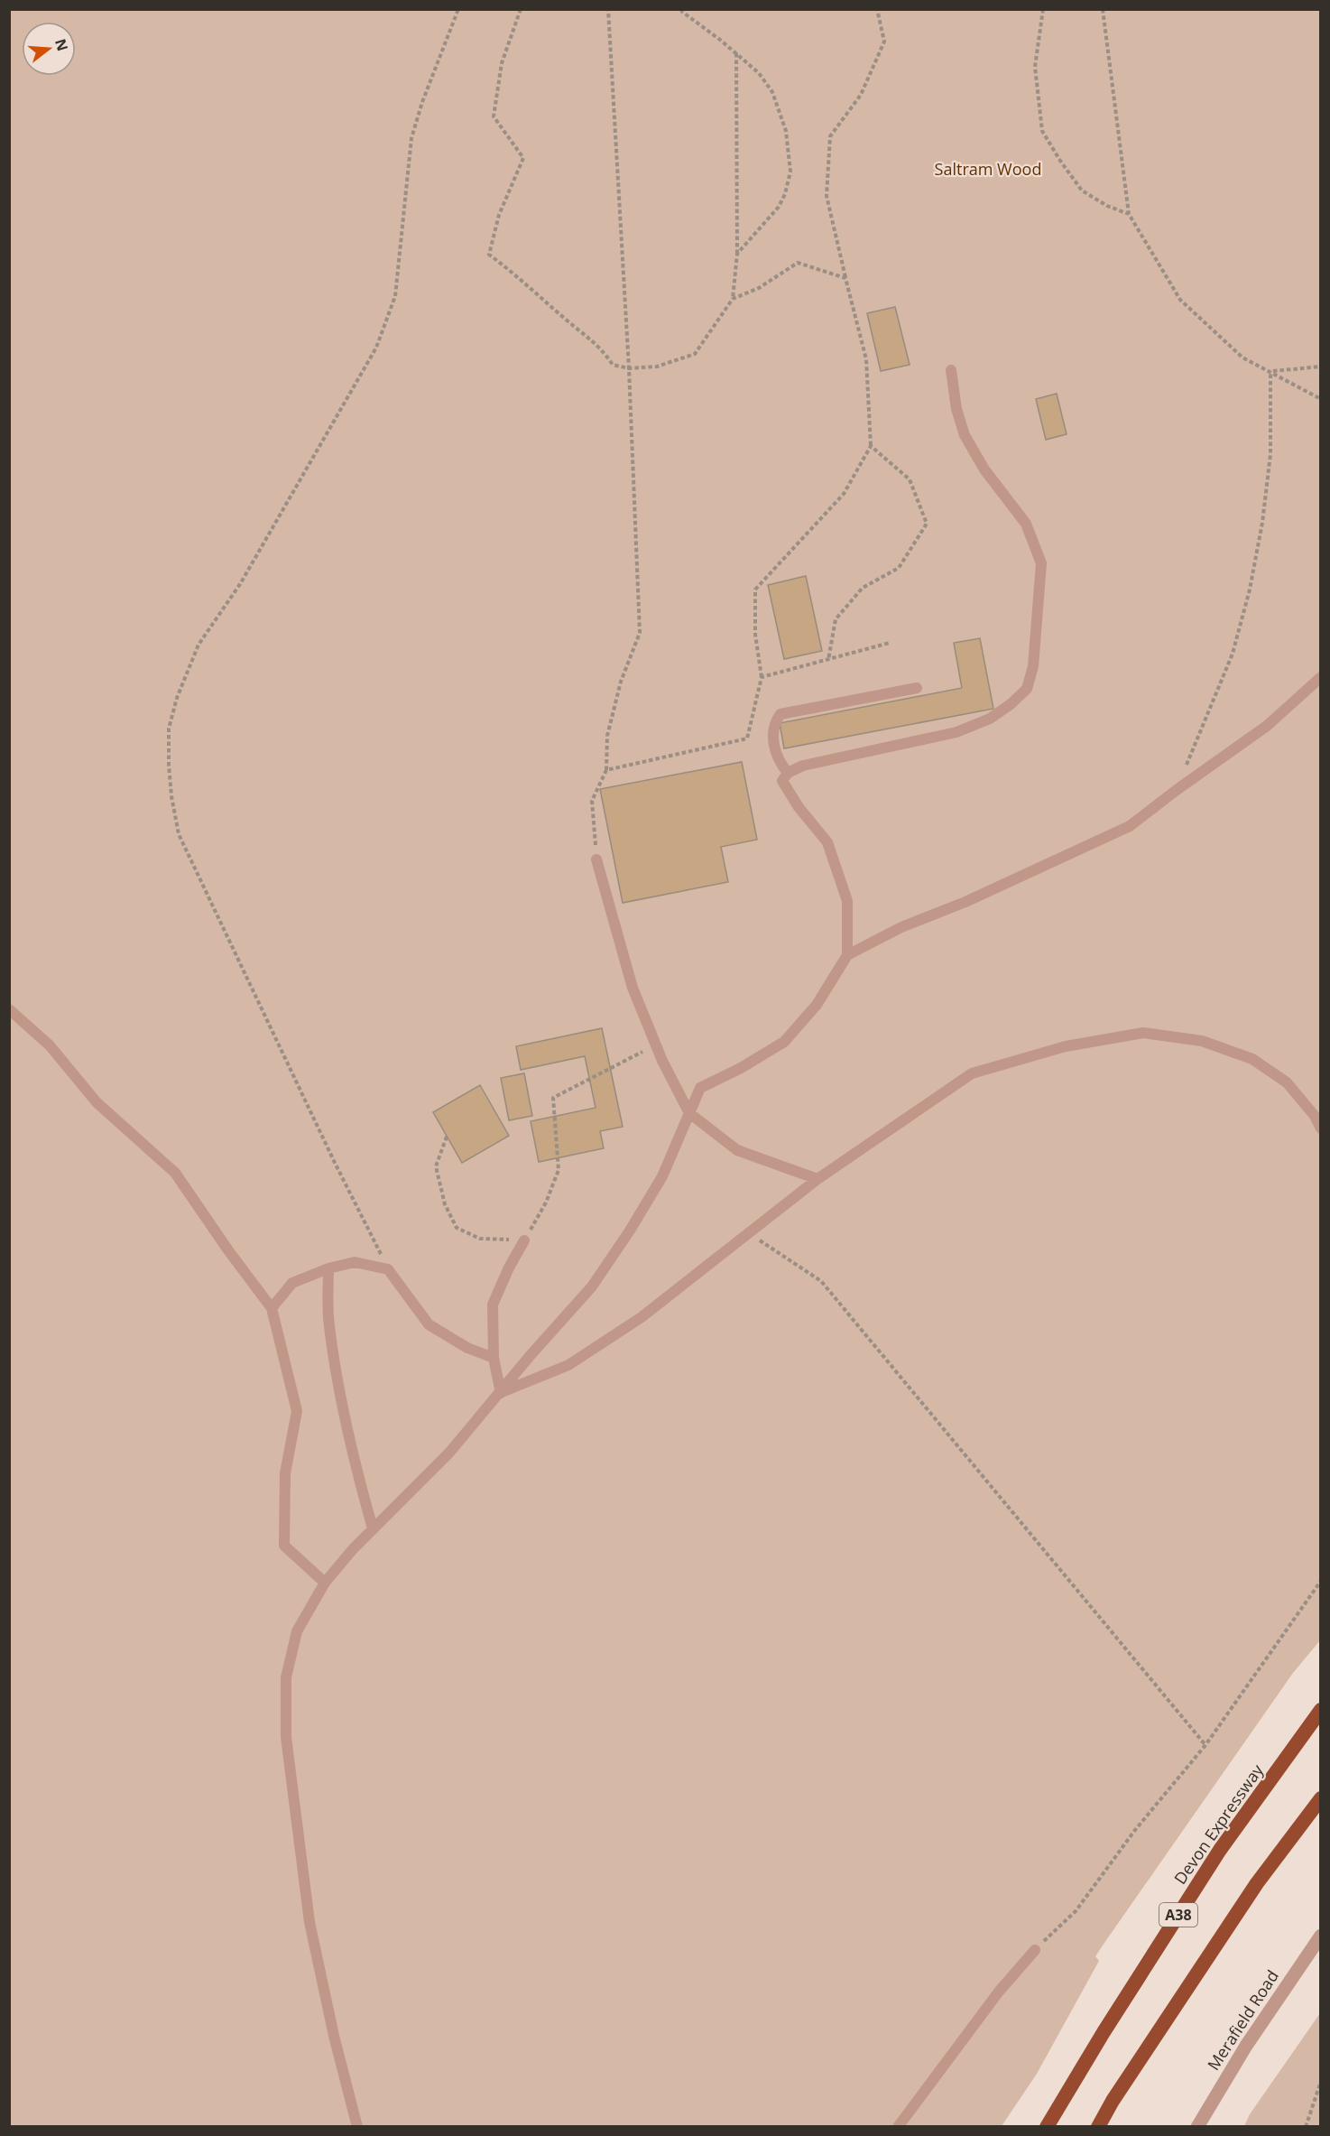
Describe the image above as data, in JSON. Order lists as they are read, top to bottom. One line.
{"streets":{"highway":["Devon Expressway","A38"],"street":["Merafield Road"]},"parks":["Saltram Wood"],"north":"right"}
